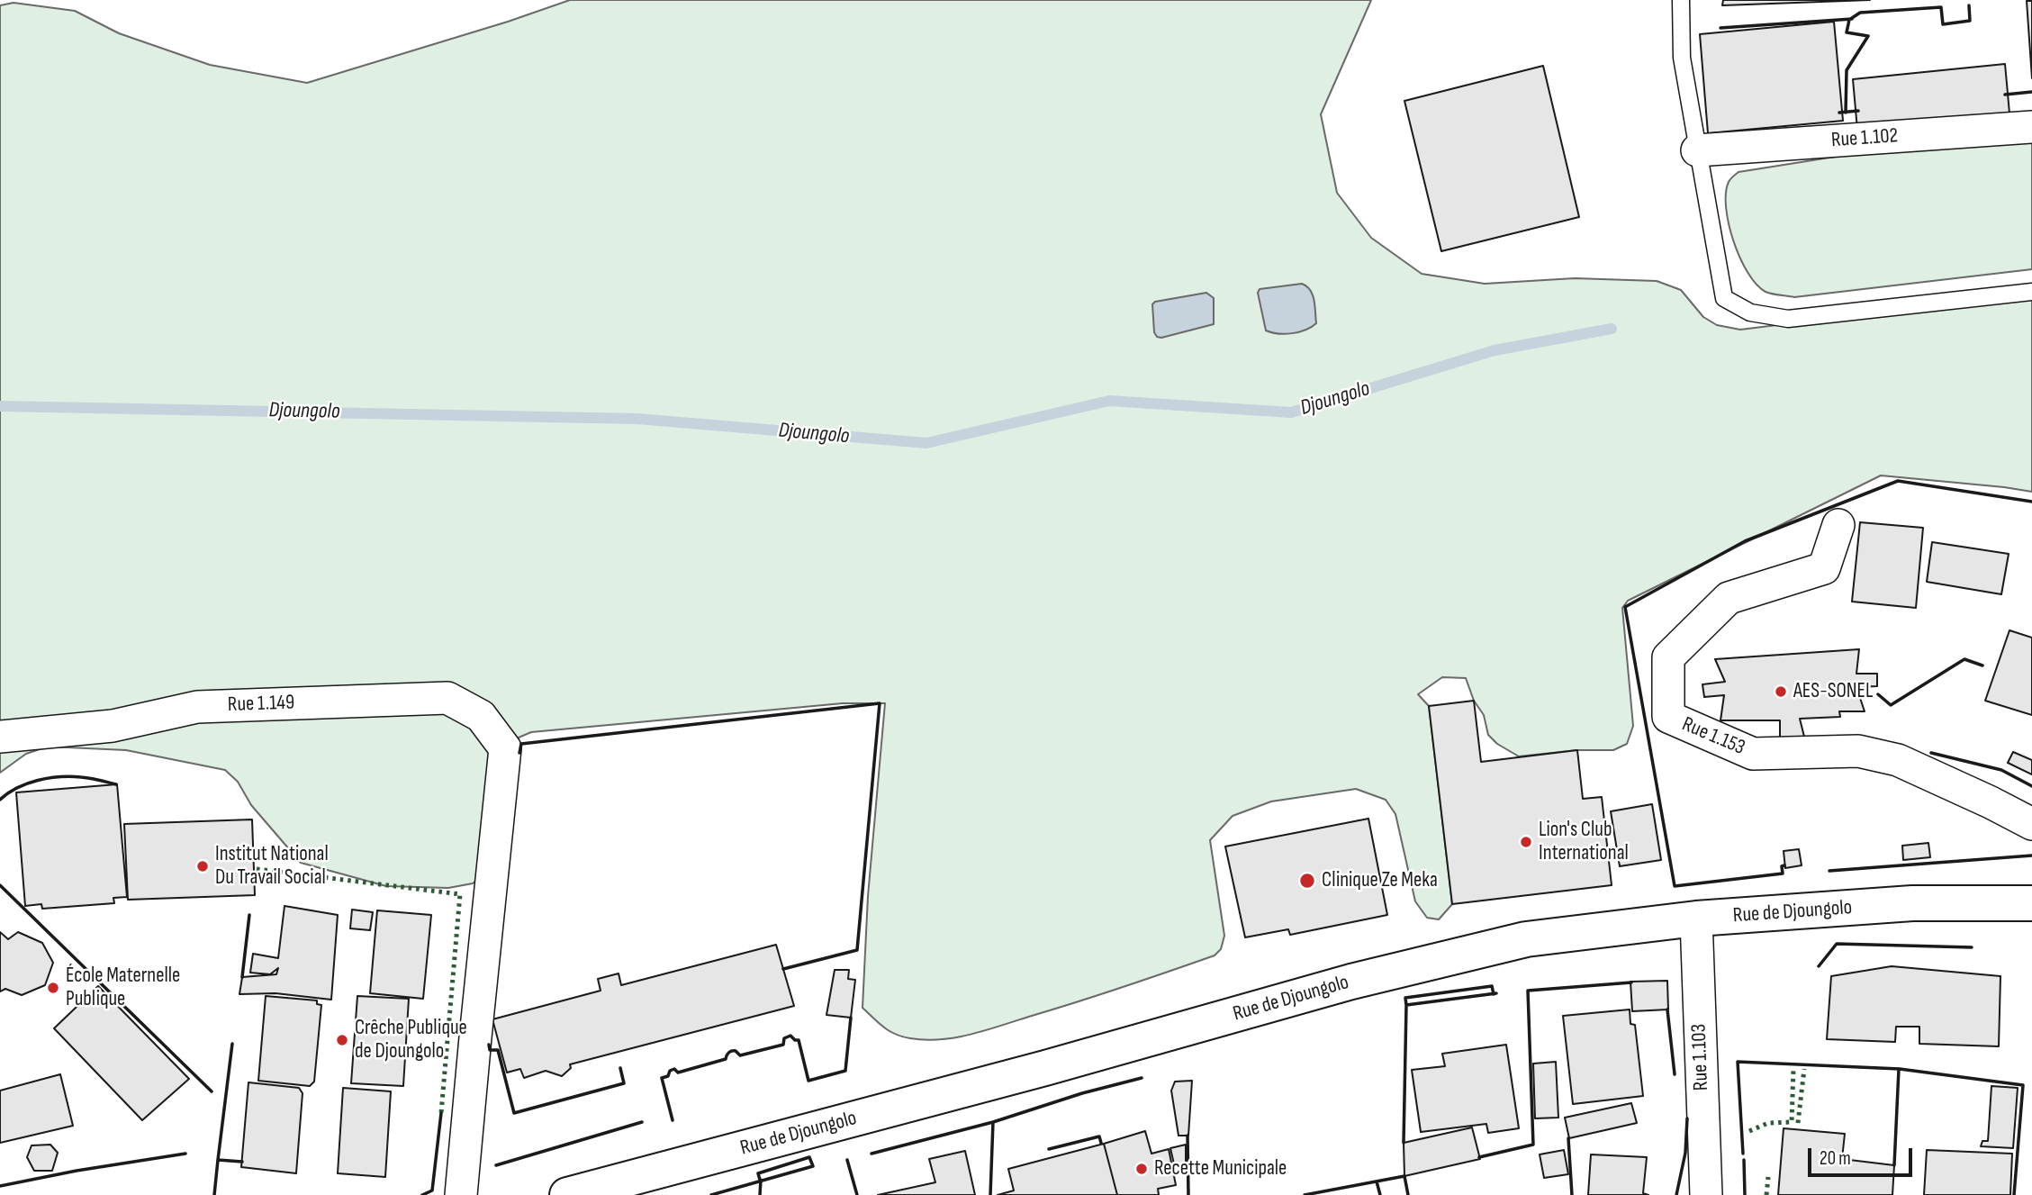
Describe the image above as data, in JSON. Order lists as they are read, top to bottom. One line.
{"streets":{"street":["Rue 1.102","Rue 1.149","Rue 1.153","Rue de Djoungolo","Rue 1.103"]},"crossings":[["Rue de Djoungolo","Rue 1.103"]],"water":["Djoungolo"],"places":["AES-SONEL","Lion's Club International","Institut National Du Travail Social","Clinique Ze Meka","École Maternelle Publique","Crêche Publique de Djoungolo","Recette Municipale"],"scale_bar":"20 m"}
